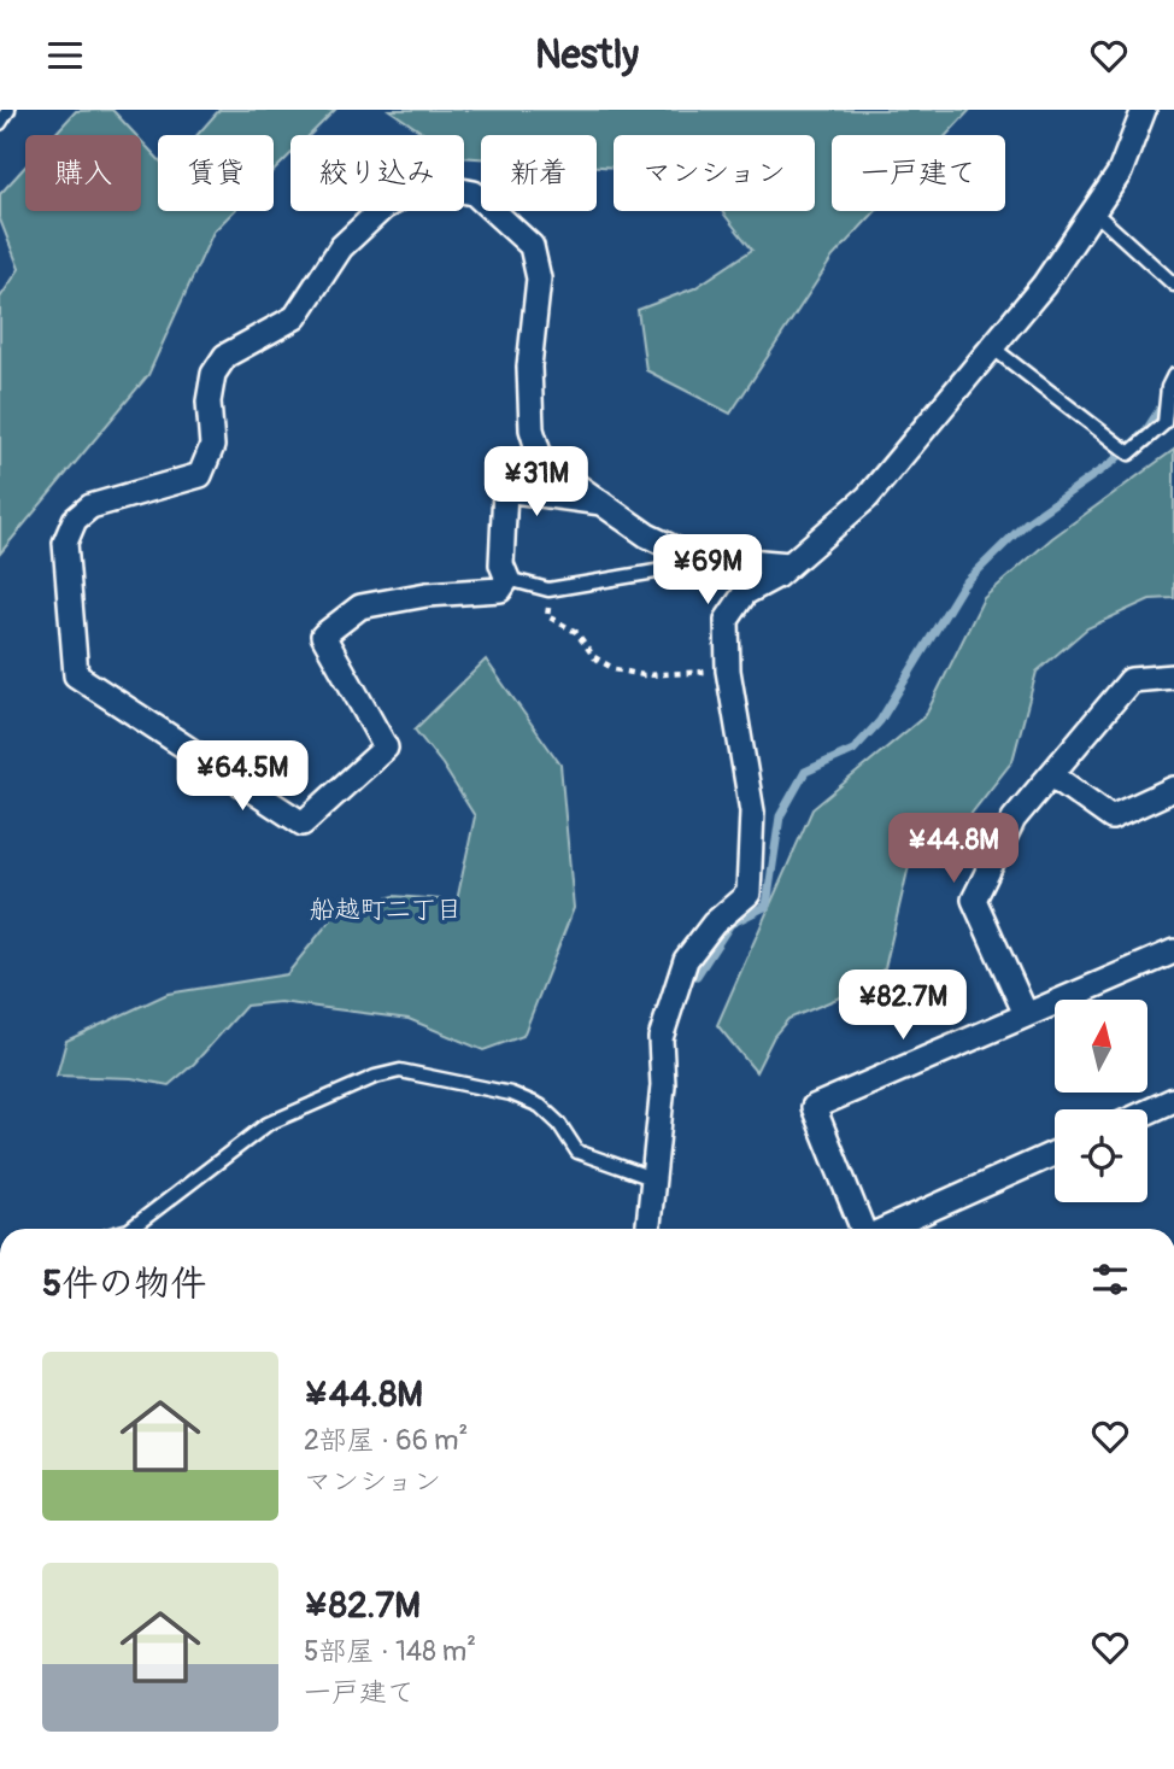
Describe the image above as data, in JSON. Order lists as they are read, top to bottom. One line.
{"districts":["船越町二丁目"],"north":"top","page":{"header":"Nestly","chip":["購入","賃貸","絞り込み","新着","マンション","一戸建て"],"price":["¥31M","¥69M","¥64.5M","¥44.8M","¥82.7M"],"heading":"5件の物件","list":[{"name":"¥44.8M","note":"2部屋 · 66 m² · マンション"},{"name":"¥82.7M","note":"5部屋 · 148 m² · 一戸建て"}]}}
